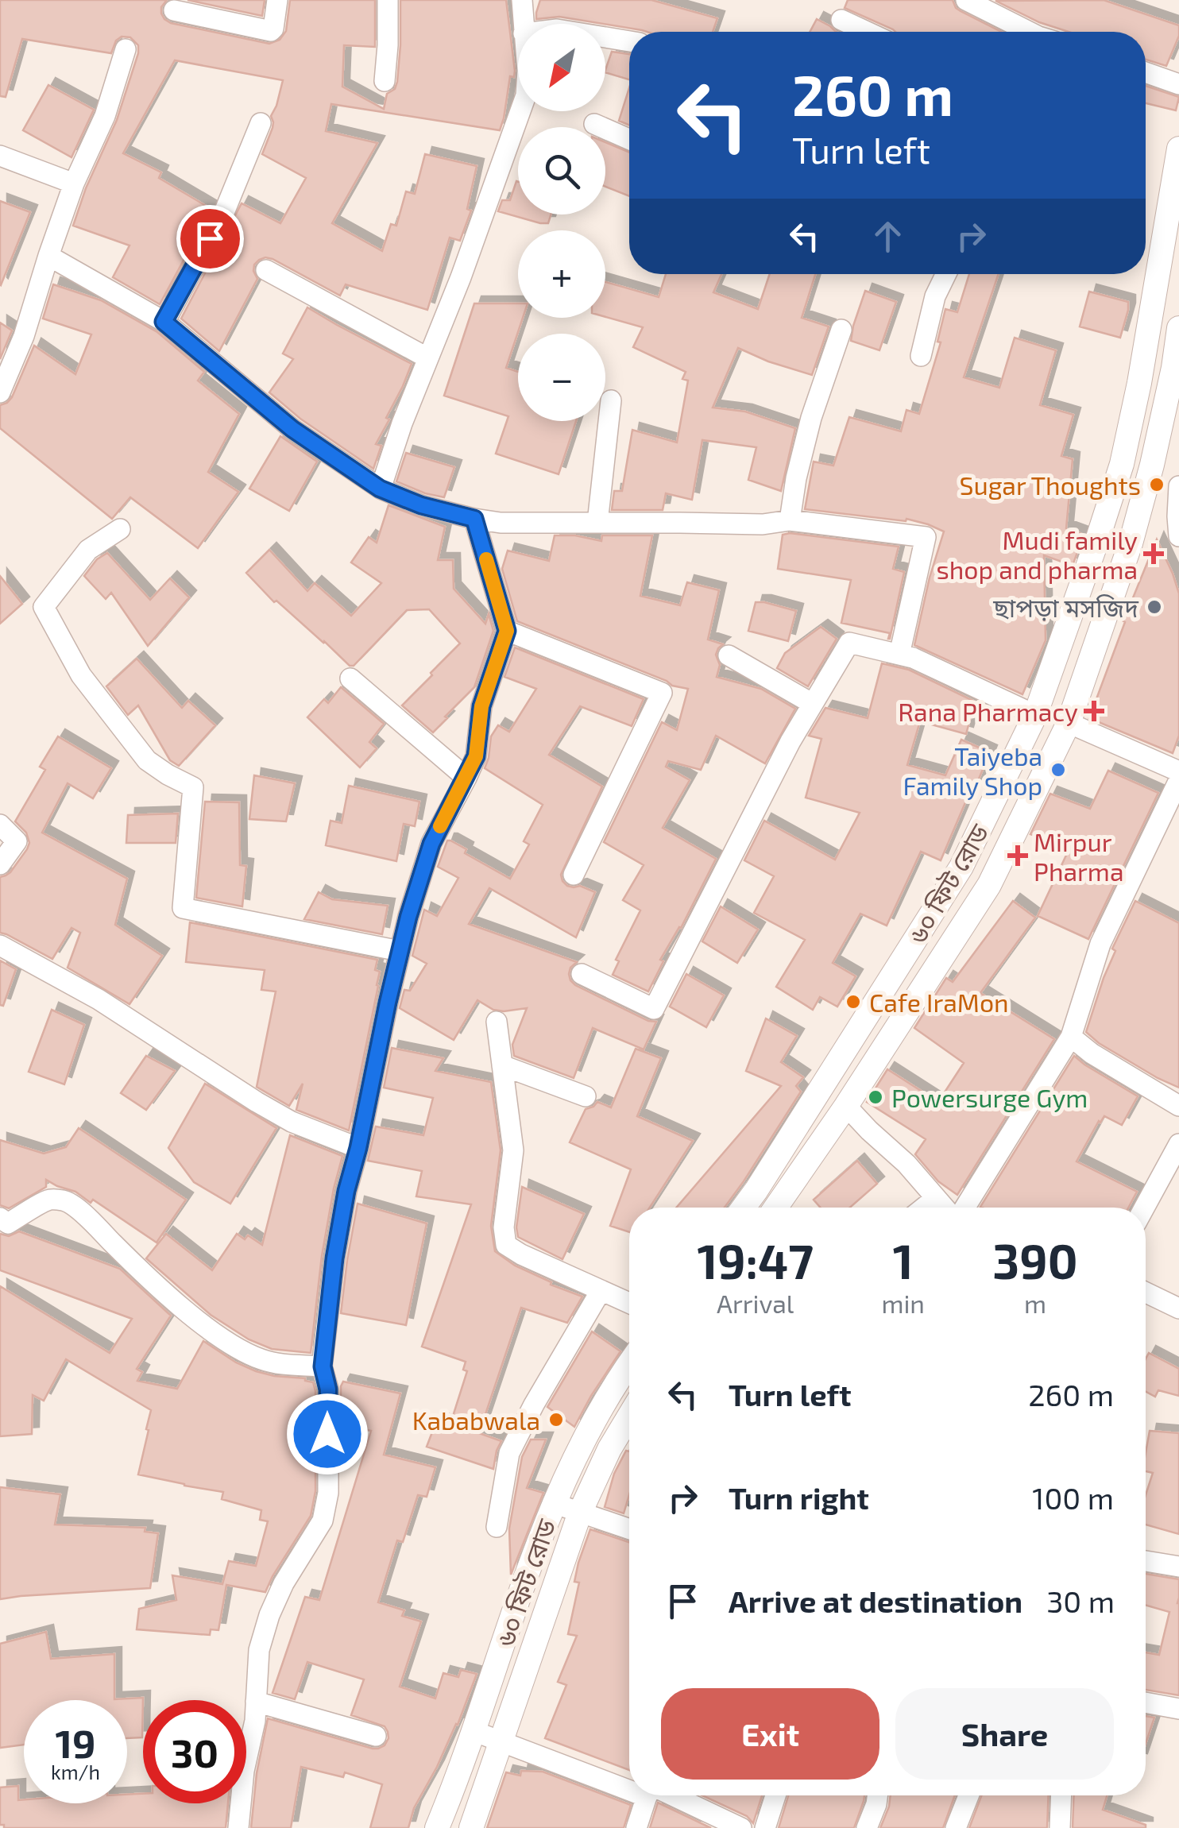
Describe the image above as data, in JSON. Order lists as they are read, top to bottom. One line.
{"streets":{"street":["৬০ ফিট রোড"]},"places":{"other":["Sugar Thoughts","ছাপড়া মসজিদ","Taiyeba Family Shop","Cafe IraMon","Powersurge Gym","Kababwala"],"health":["Mudi family shop and pharma","Rana Pharmacy","Mirpur Pharma"]},"north":"bottom left","page":{"map_buttons":["+","−"],"turn":["260 m","Turn left"],"eta":["19:47","Arrival","1","min","390","m"],"list":[{"name":"Turn left","value":"260 m"},{"name":"Turn right","value":"100 m"},{"name":"Arrive at destination","value":"30 m"}],"buttons":["Exit","Share"],"speed":"19 km/h","limit":"30"}}
